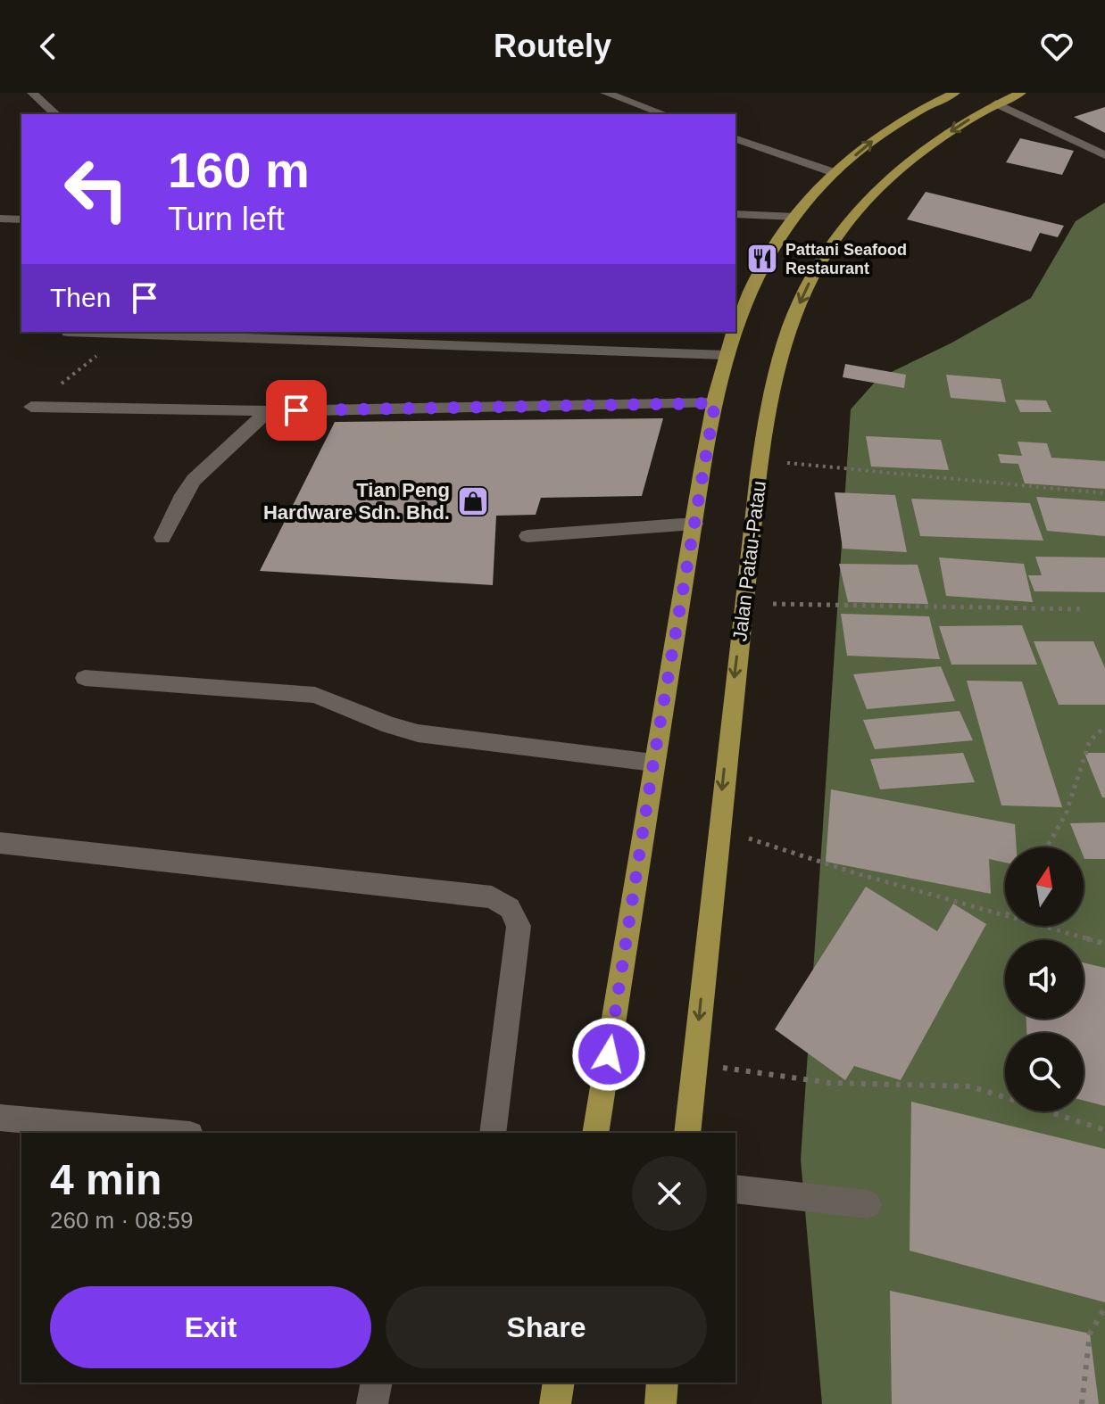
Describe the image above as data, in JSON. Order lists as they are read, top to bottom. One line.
{"streets":{"main road":["Jalan Patau-Patau"]},"places":{"restaurant":["Pattani Seafood Restaurant"],"shop":["Tian Peng Hardware Sdn. Bhd."]},"north":"top","page":{"header":"Routely","turn":["160 m","Turn left"],"then":"Then","heading":["4 min","260 m · 08:59"],"buttons":["Exit","Share"]}}
